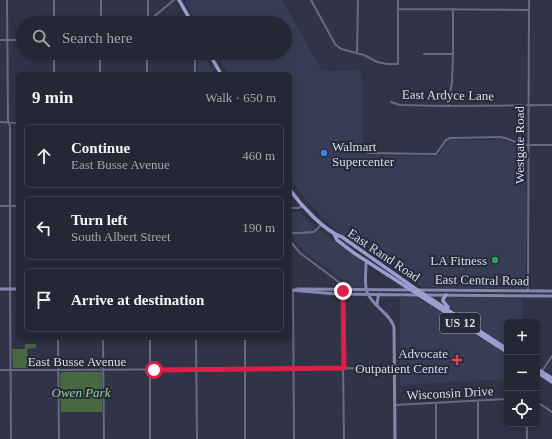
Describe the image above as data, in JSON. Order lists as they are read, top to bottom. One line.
{"streets":{"main road":["East Rand Road","East Central Road","US 12"],"street":["East Ardyce Lane","Westgate Road","East Busse Avenue","Wisconsin Drive"]},"crossings":[["East Ardyce Lane","Westgate Road"],["Westgate Road","East Central Road"],["East Rand Road","East Central Road"],["East Rand Road","US 12"],["East Central Road","US 12"]],"parks":["Owen Park"],"places":{"other":["Walmart Supercenter","LA Fitness"],"health":["Advocate Outpatient Center"]},"page":{"search":"Search here","heading":["9 min","Walk · 650 m"],"list":[["Continue","East Busse Avenue","460 m"],["Turn left","South Albert Street","190 m"],"Arrive at destination"],"map_buttons":["+","−"]}}
